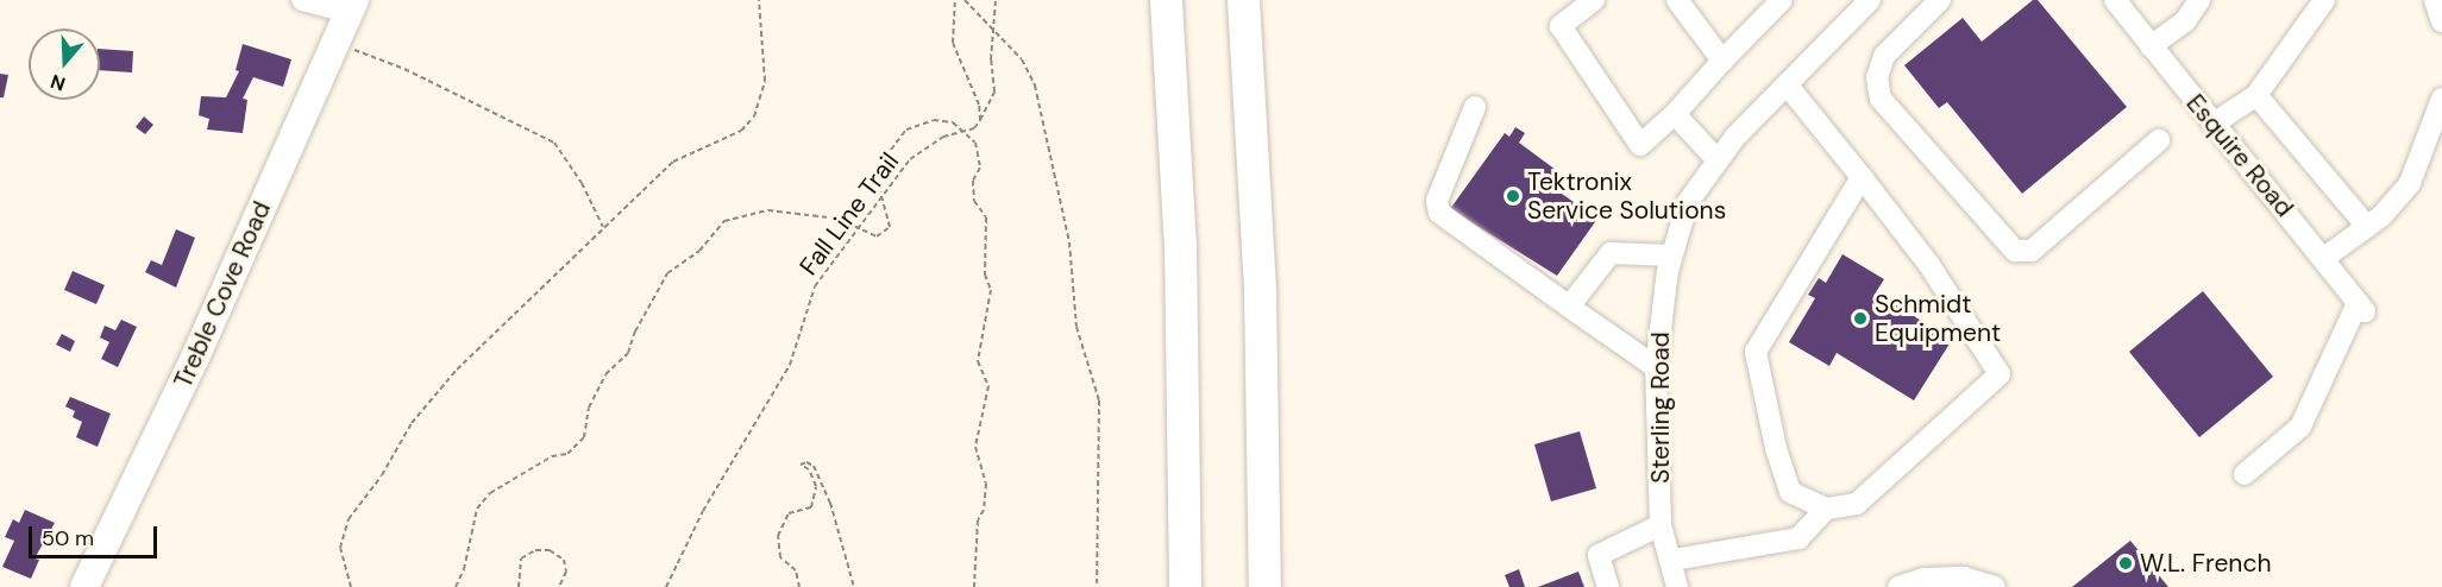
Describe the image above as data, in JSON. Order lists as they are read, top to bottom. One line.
{"streets":{"main road":["Treble Cove Road"],"street":["Esquire Road","Sterling Road"],"path":["Fall Line Trail"]},"places":["Tektronix Service Solutions","Schmidt Equipment","W.L. French"],"scale_bar":"50 m","north":"bottom"}
